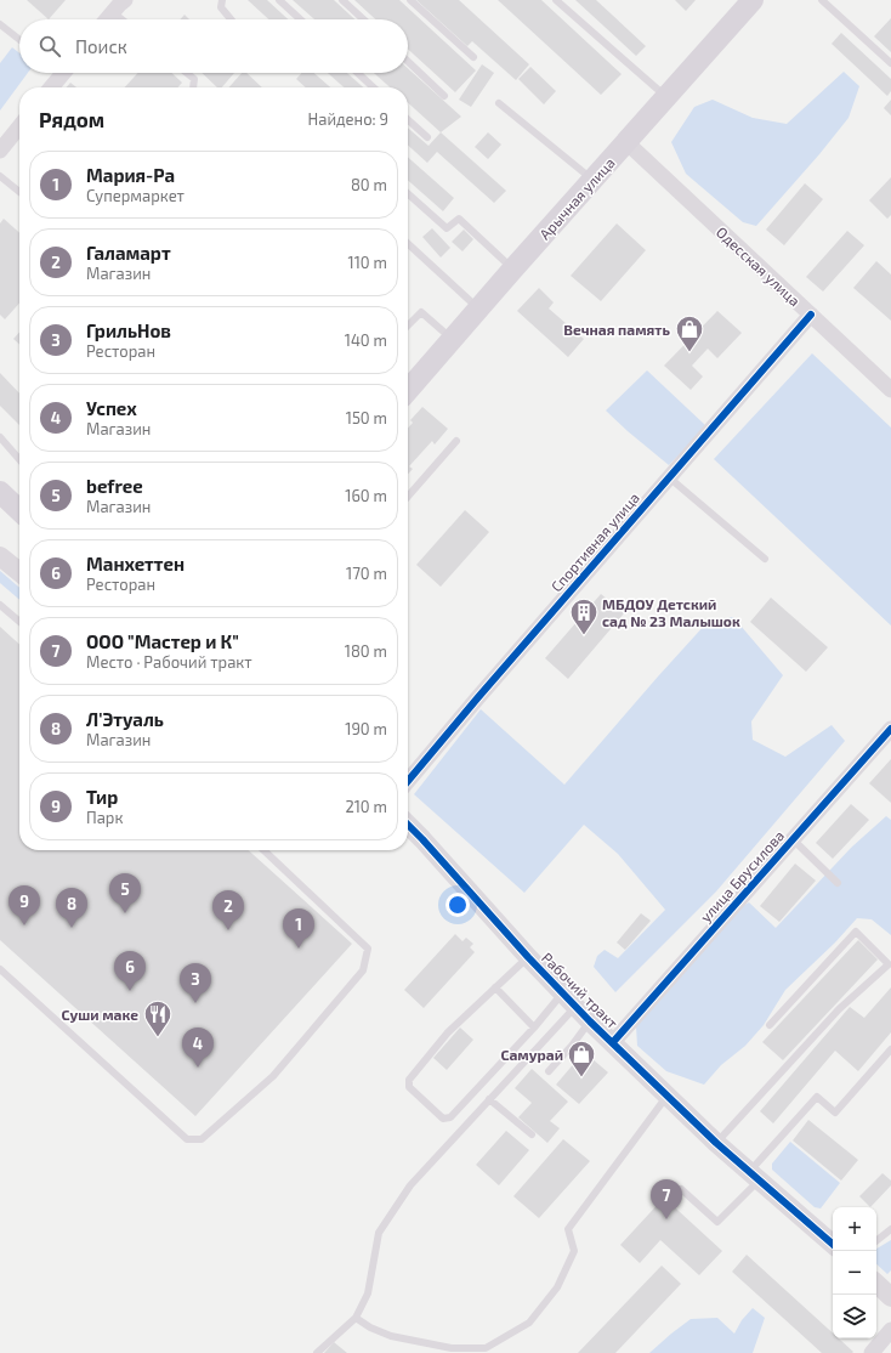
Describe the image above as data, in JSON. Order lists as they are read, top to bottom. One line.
{"streets":{"main road":["Арычная улица"],"street":["Одесская улица","Спортивная улица","улица Брусилова","Рабочий тракт"]},"crossings":[["Арычная улица","Одесская улица"],["Одесская улица","Спортивная улица"],["улица Брусилова","Рабочий тракт"]],"places":{"shop":["Вечная память","Самурай"],"building":["МБДОУ Детский сад № 23 Малышок"],"restaurant":["Суши маке"]},"page":{"search":"Поиск","heading":["Рядом","Найдено: 9"],"list":[{"mark":"1","name":"Мария-Ра","note":"Супермаркет","value":"80 m"},{"mark":"2","name":"Галамарт","note":"Магазин","value":"110 m"},{"mark":"3","name":"ГрильНов","note":"Ресторан","value":"140 m"},{"mark":"4","name":"Успех","note":"Магазин","value":"150 m"},{"mark":"5","name":"befree","note":"Магазин","value":"160 m"},{"mark":"6","name":"Манхеттен","note":"Ресторан","value":"170 m"},{"mark":"7","name":"ООО \"Мастер и К\"","note":"Место · Рабочий тракт","value":"180 m"},{"mark":"8","name":"Л'Этуаль","note":"Магазин","value":"190 m"},{"mark":"9","name":"Тир","note":"Парк","value":"210 m"}],"pins":["5","9","8","2","1","6","3","4","7"],"map_buttons":["+","−"]}}
